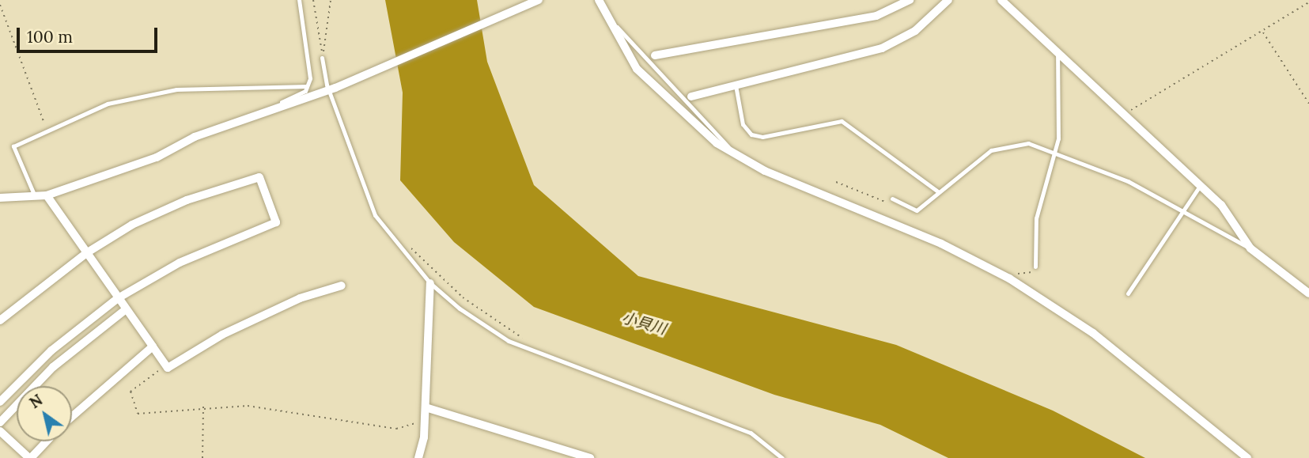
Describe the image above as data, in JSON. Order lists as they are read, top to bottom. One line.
{"water":["小貝川"],"scale_bar":"100 m","north":"top left"}
